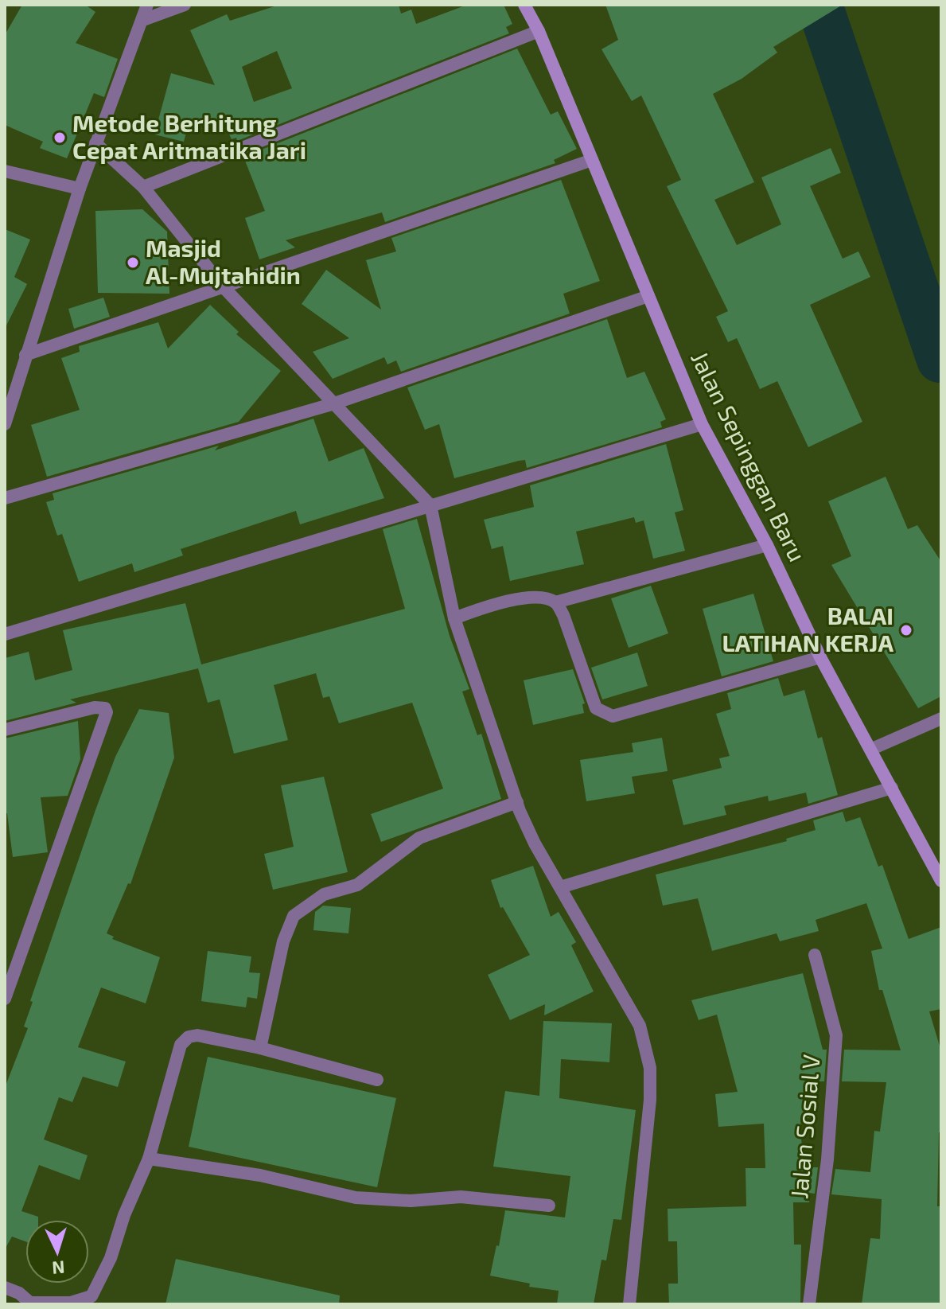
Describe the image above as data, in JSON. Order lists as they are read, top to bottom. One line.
{"streets":{"street":["Jalan Sepinggan Baru","Jalan Sosial V"]},"places":["Metode Berhitung Cepat Aritmatika Jari","Masjid Al-Mujtahidin","BALAI LATIHAN KERJA"],"north":"bottom"}
